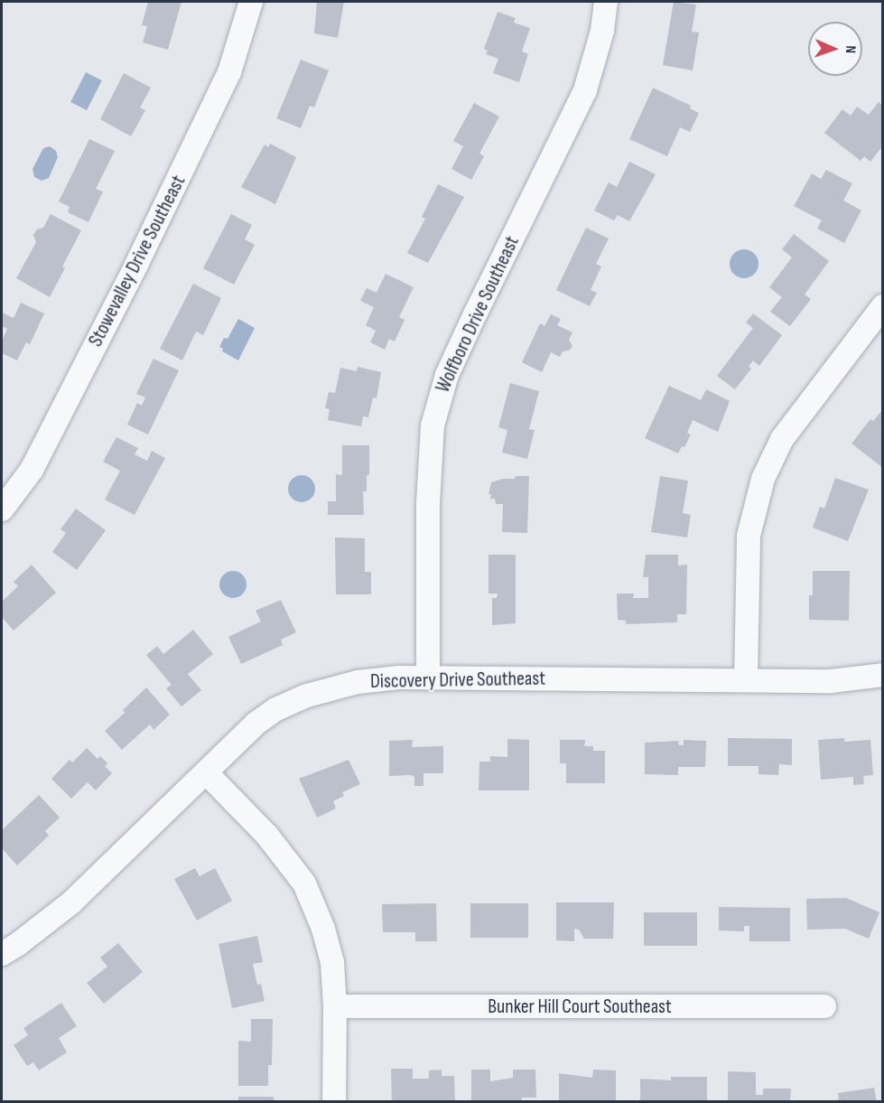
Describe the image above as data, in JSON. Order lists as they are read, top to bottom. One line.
{"streets":{"street":["Stowevalley Drive Southeast","Wolfboro Drive Southeast","Discovery Drive Southeast","Bunker Hill Court Southeast"]},"crossings":[["Wolfboro Drive Southeast","Discovery Drive Southeast"]],"north":"right"}
